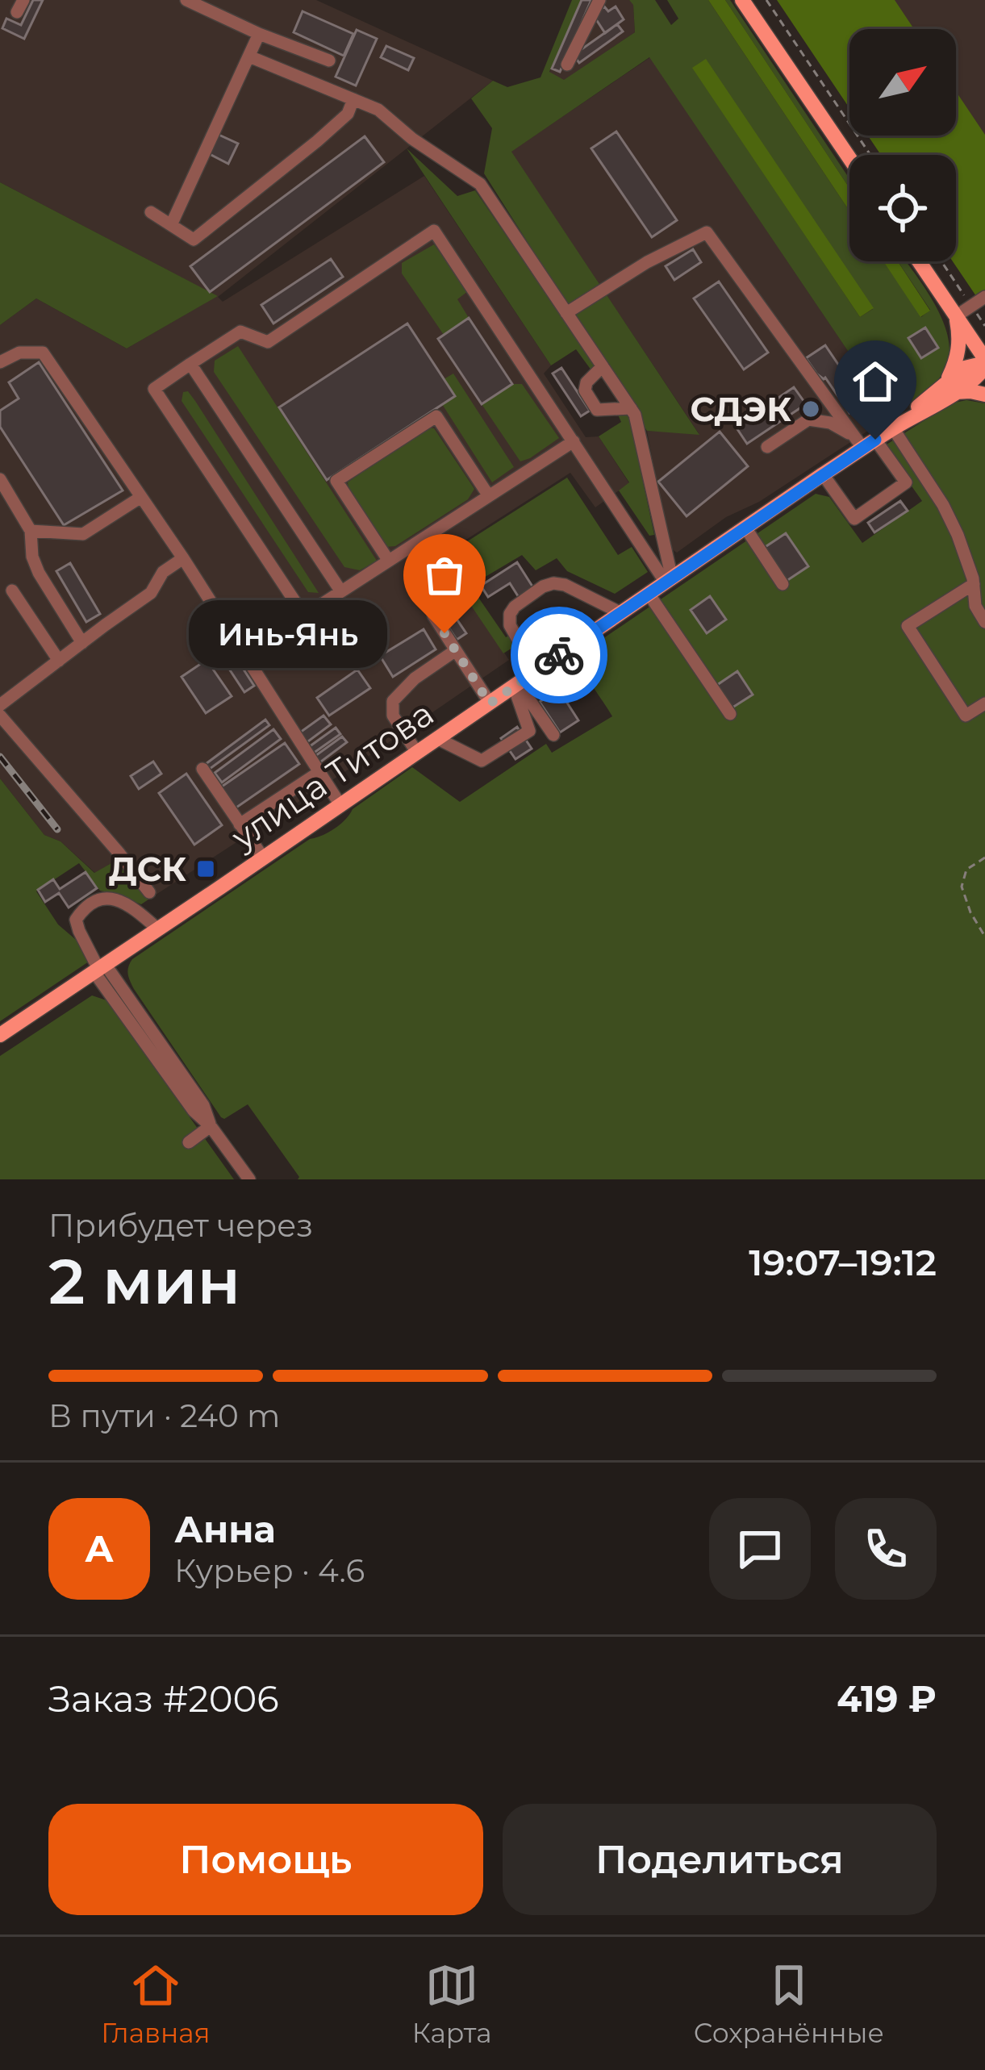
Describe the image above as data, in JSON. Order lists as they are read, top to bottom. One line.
{"streets":{"main road":["улица Титова"]},"places":{"other":["СДЭК","Инь-Янь"],"transit":["ДСК"]},"north":"top right","page":{"bubble":"Инь-Янь","heading":["2 мин","Прибудет через","19:07–19:12"],"panel":["Анна","Курьер · 4.6","Заказ #2006","419 ₽"],"bar":"В пути · 240 m","round":"А","buttons":["Помощь","Поделиться"],"tabs":["Главная","Карта","Сохранённые"]}}
